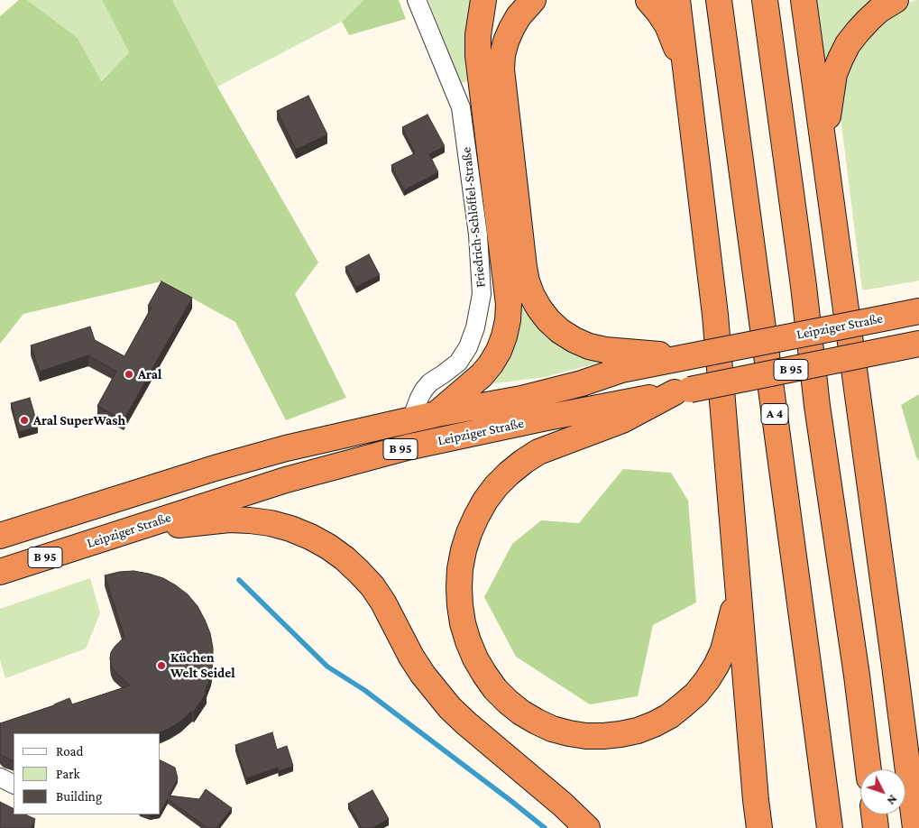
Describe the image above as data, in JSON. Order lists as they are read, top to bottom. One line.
{"streets":{"highway":["Leipziger Straße","B 95","A 4"],"street":["Friedrich-Schlöffel-Straße"]},"crossings":[["Friedrich-Schlöffel-Straße","Leipziger Straße"]],"places":["Aral","Aral SuperWash","Küchen Welt Seidel"],"legend":["Road","Park","Building"],"north":"bottom right"}
